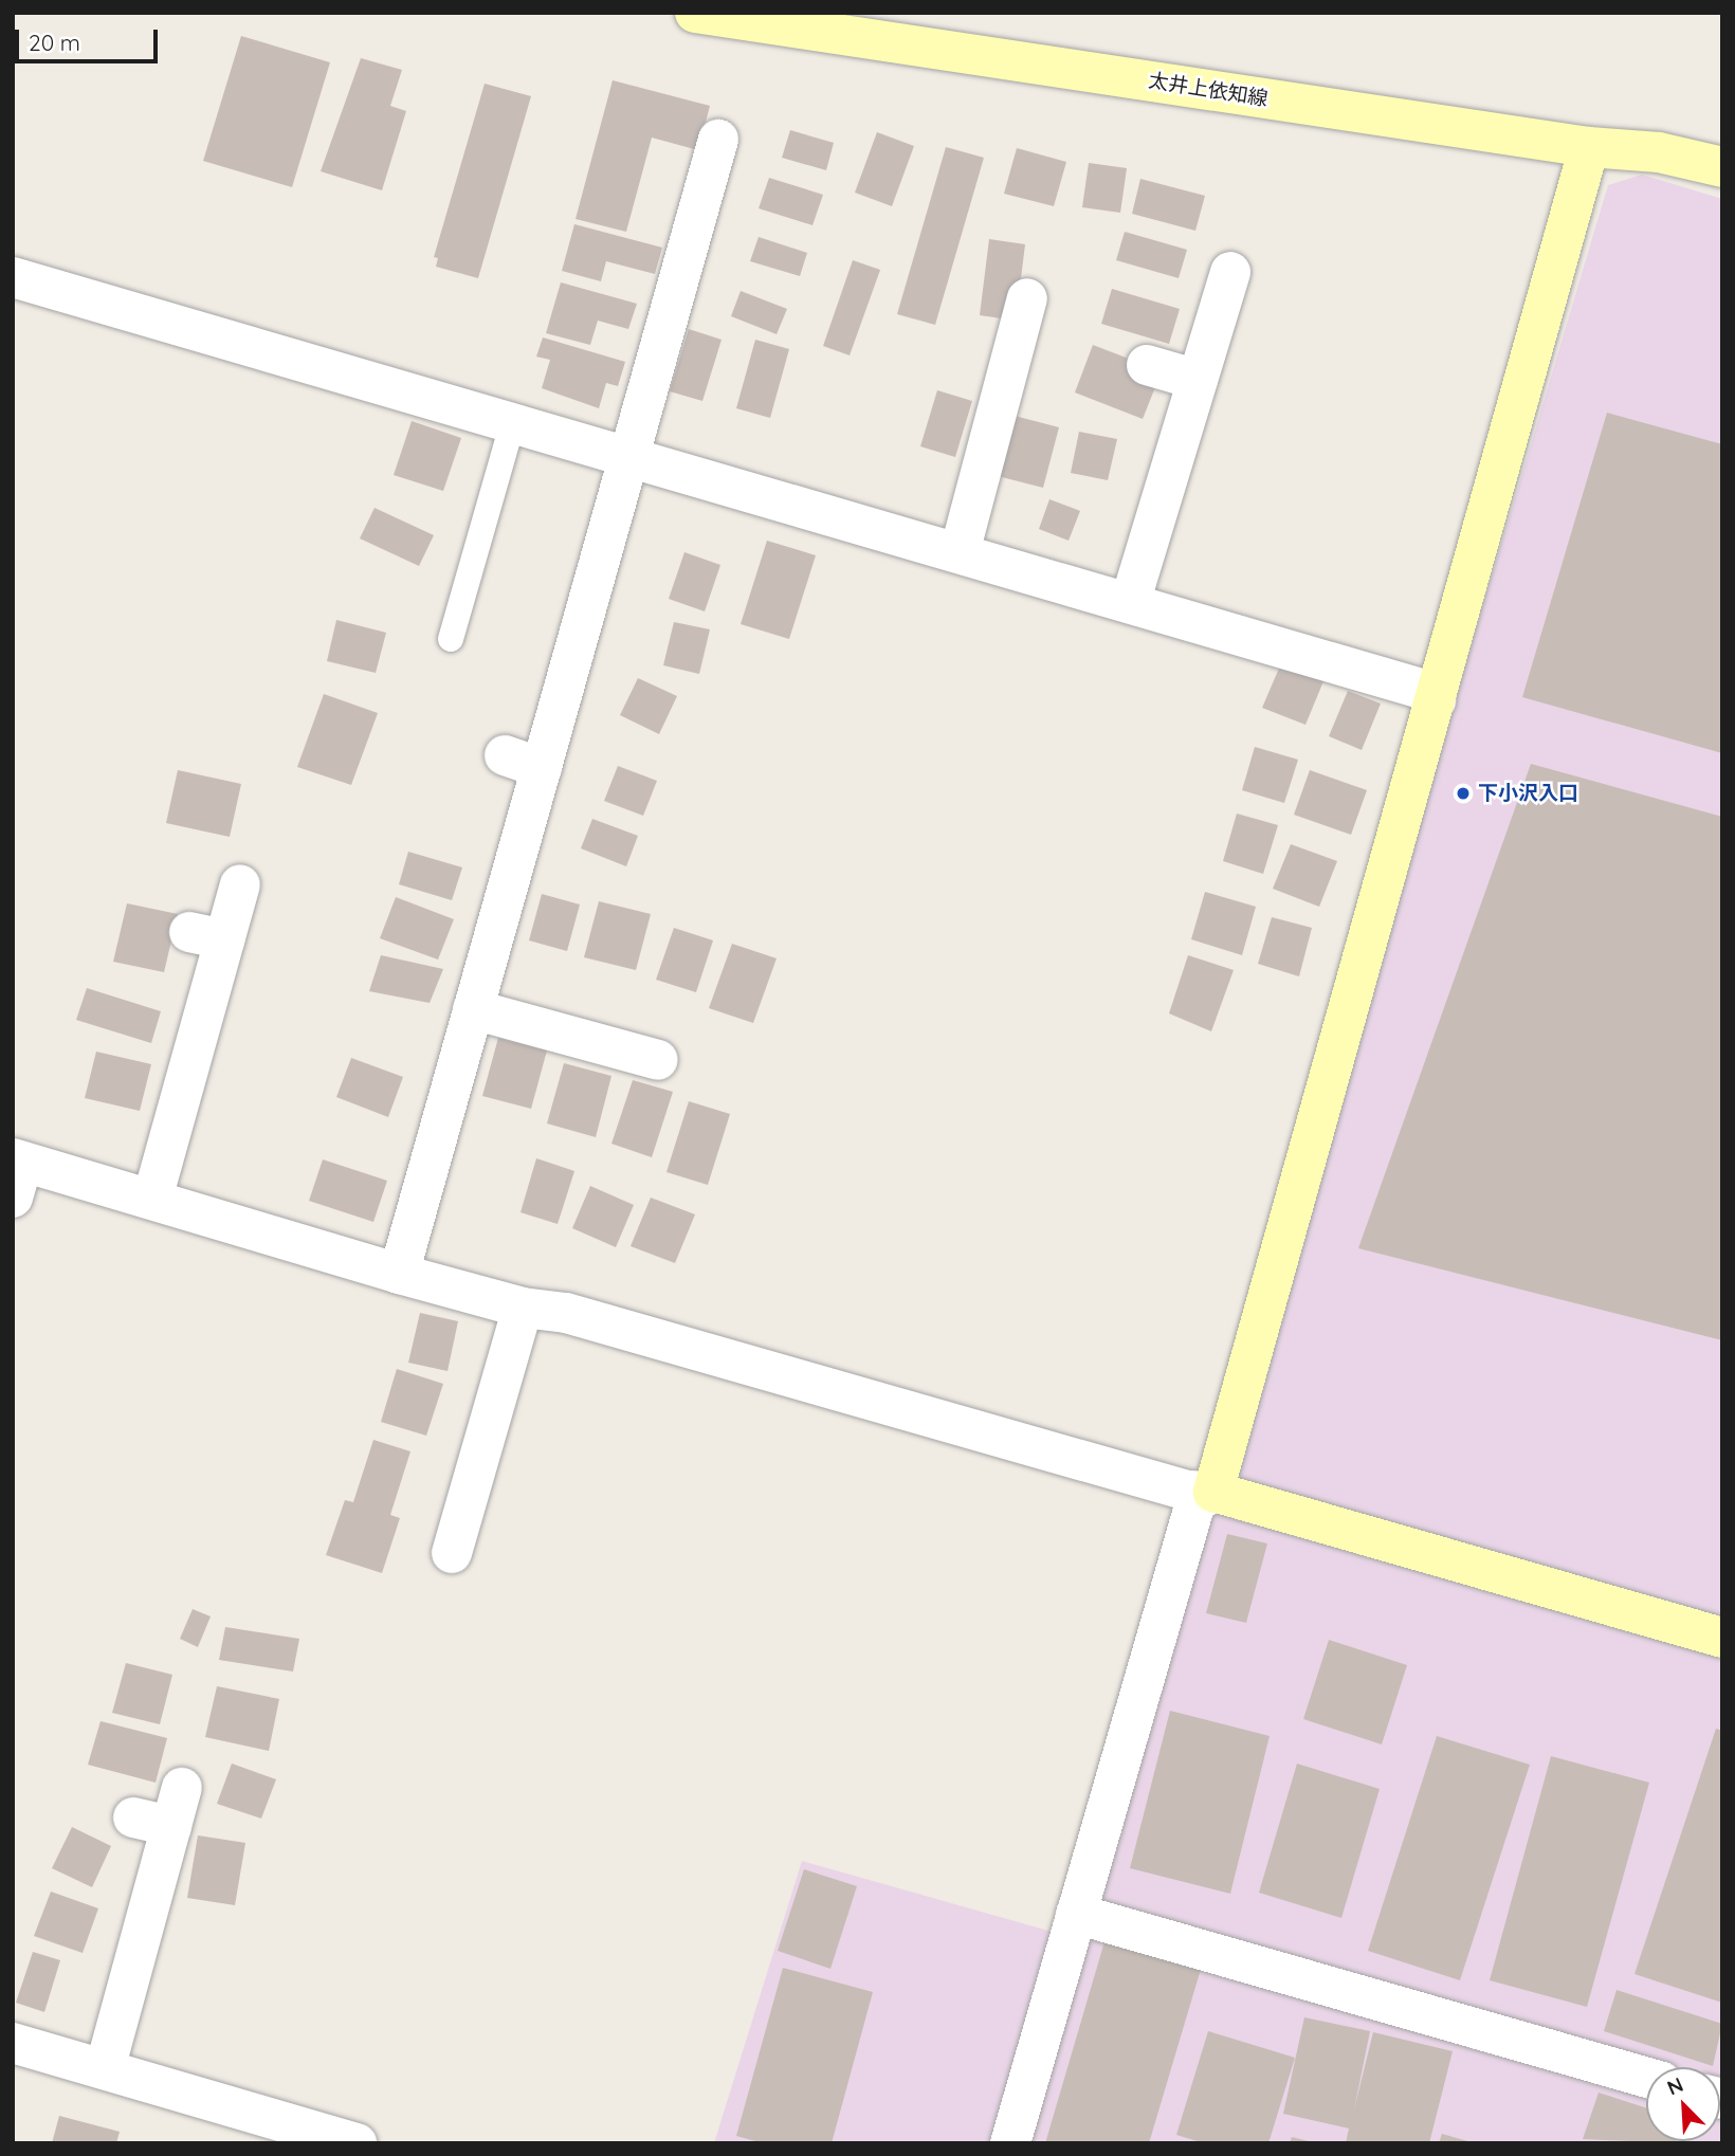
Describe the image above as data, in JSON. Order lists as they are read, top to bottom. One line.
{"streets":{"street":["太井上依知線"]},"places":["下小沢入口"],"scale_bar":"20 m","north":"top left"}
